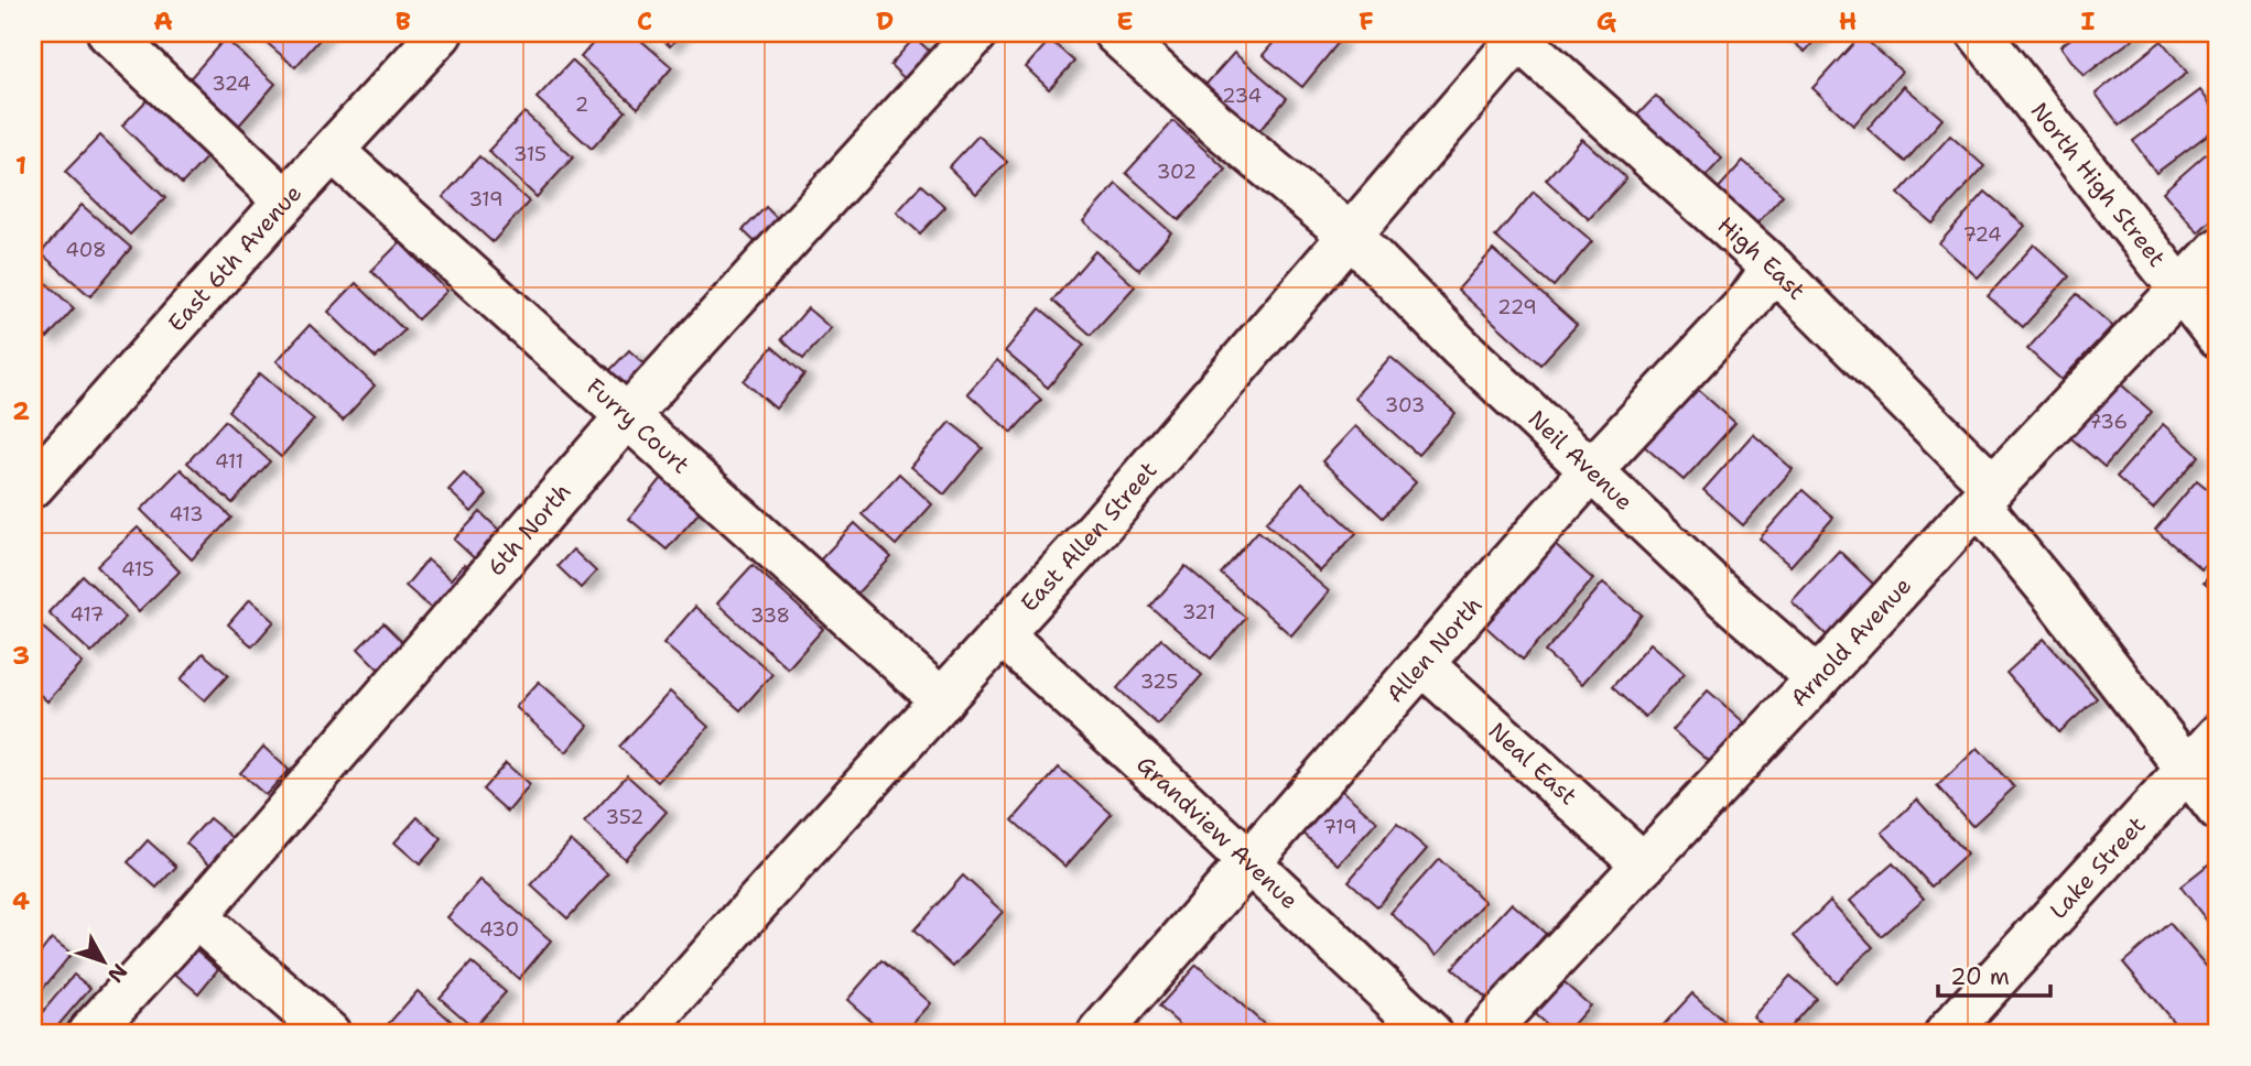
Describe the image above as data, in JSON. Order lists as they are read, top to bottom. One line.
{"streets":{"main road":["North High Street","East 6th Avenue","High East","Furry Court","Neil Avenue","6th North","East Allen Street","Arnold Avenue","Allen North","Neal East","Grandview Avenue","Lake Street"]},"crossings":[["North High Street","Arnold Avenue"],["East 6th Avenue","Furry Court"],["High East","East Allen Street"],["High East","Arnold Avenue"],["High East","Allen North"],["High East","Lake Street"],["Furry Court","6th North"],["Furry Court","East Allen Street"],["Neil Avenue","East Allen Street"],["Neil Avenue","Arnold Avenue"],["Neil Avenue","Allen North"],["East Allen Street","Grandview Avenue"],["Arnold Avenue","Neal East"],["Allen North","Neal East"],["Allen North","Grandview Avenue"]],"house_numbers":["324","234","2","315","302","319","724","408","229","303","736","411","413","415","321","417","338","325","352","719","430"],"scale_bar":"20 m","north":"bottom right","grid":{"columns":["A","B","C","D","E","F","G","H","I"],"rows":["1","2","3","4"]}}
